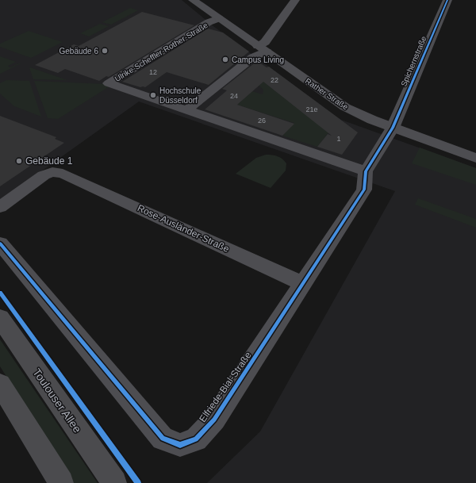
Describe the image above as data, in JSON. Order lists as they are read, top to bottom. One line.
{"streets":{"main road":["Toulouser Allee"],"street":["Ulrike-Scheffler-Rother-Straße","Spichernstraße","Rather Straße","Rose-Ausländer-Straße","Elfriede-Bial-Straße"]},"crossings":[["Ulrike-Scheffler-Rother-Straße","Rather Straße"],["Ulrike-Scheffler-Rother-Straße","Elfriede-Bial-Straße"],["Spichernstraße","Rather Straße"],["Spichernstraße","Elfriede-Bial-Straße"],["Rather Straße","Elfriede-Bial-Straße"],["Rose-Ausländer-Straße","Elfriede-Bial-Straße"]],"places":["Gebäude 6","Campus Living","Hochschule Düsseldorf","Gebäude 1"],"house_numbers":["12","22","24","21e","26","1"]}
